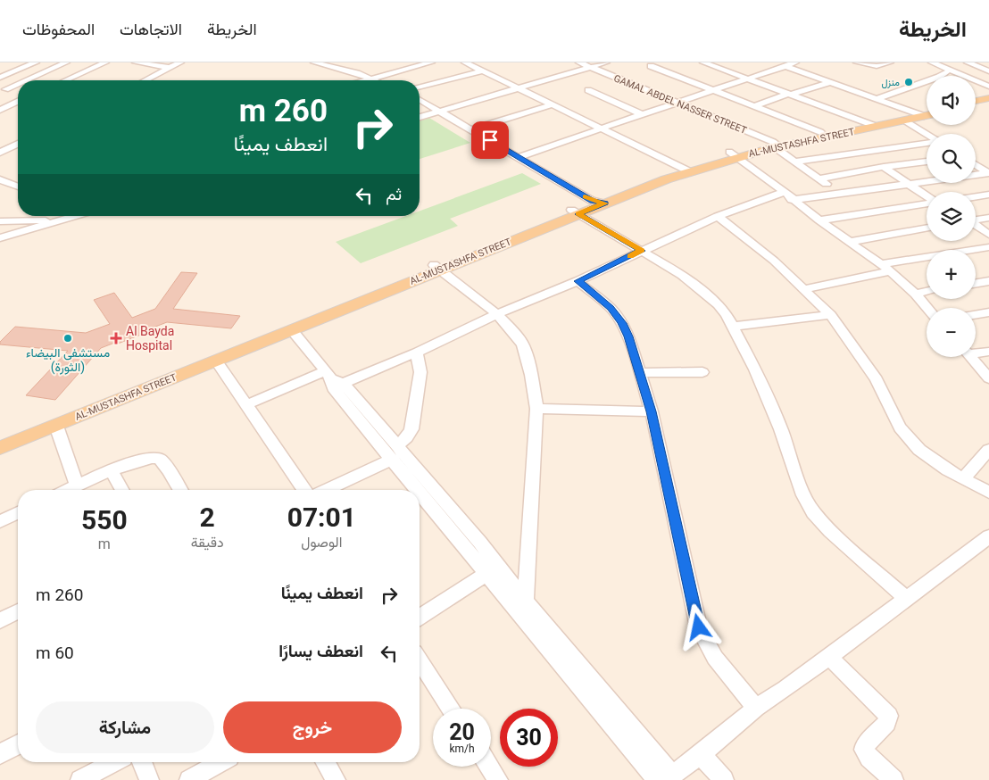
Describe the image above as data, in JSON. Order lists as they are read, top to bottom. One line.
{"streets":{"main road":["AL-MUSTASHFA STREET"],"street":["GAMAL ABDEL NASSER STREET"]},"crossings":[["GAMAL ABDEL NASSER STREET","AL-MUSTASHFA STREET"]],"places":{"other":["منزل","مستشفى البيضاء (الثورة)"],"health":["Al Bayda Hospital"]},"page":{"header":"الخريطة","nav":["الخريطة","الاتجاهات","المحفوظات"],"map_buttons":["+","−"],"turn":["260 m","انعطف يمينًا"],"then":"ثم","eta":["07:01","الوصول","2","دقيقة","550","m"],"list":[{"name":"انعطف يمينًا","value":"260 m"},{"name":"انعطف يسارًا","value":"60 m"}],"buttons":["خروج","مشاركة"],"speed":"20 km/h","limit":"30"}}
